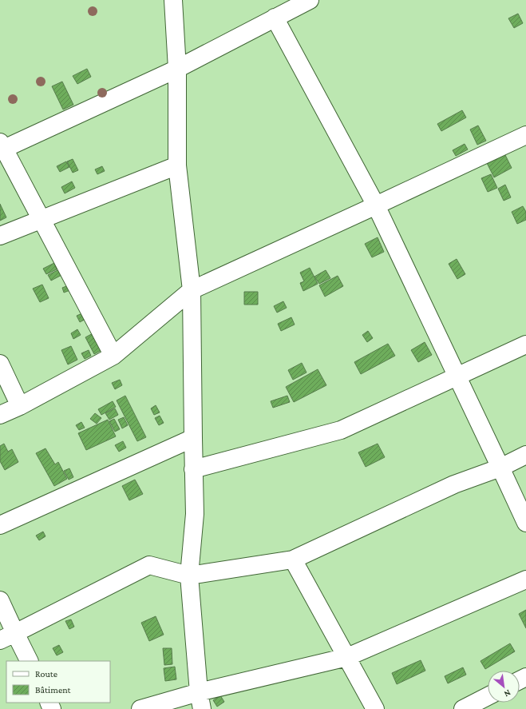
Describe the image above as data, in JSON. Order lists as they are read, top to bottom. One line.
{"legend":["Route","Bâtiment"],"north":"bottom right"}
